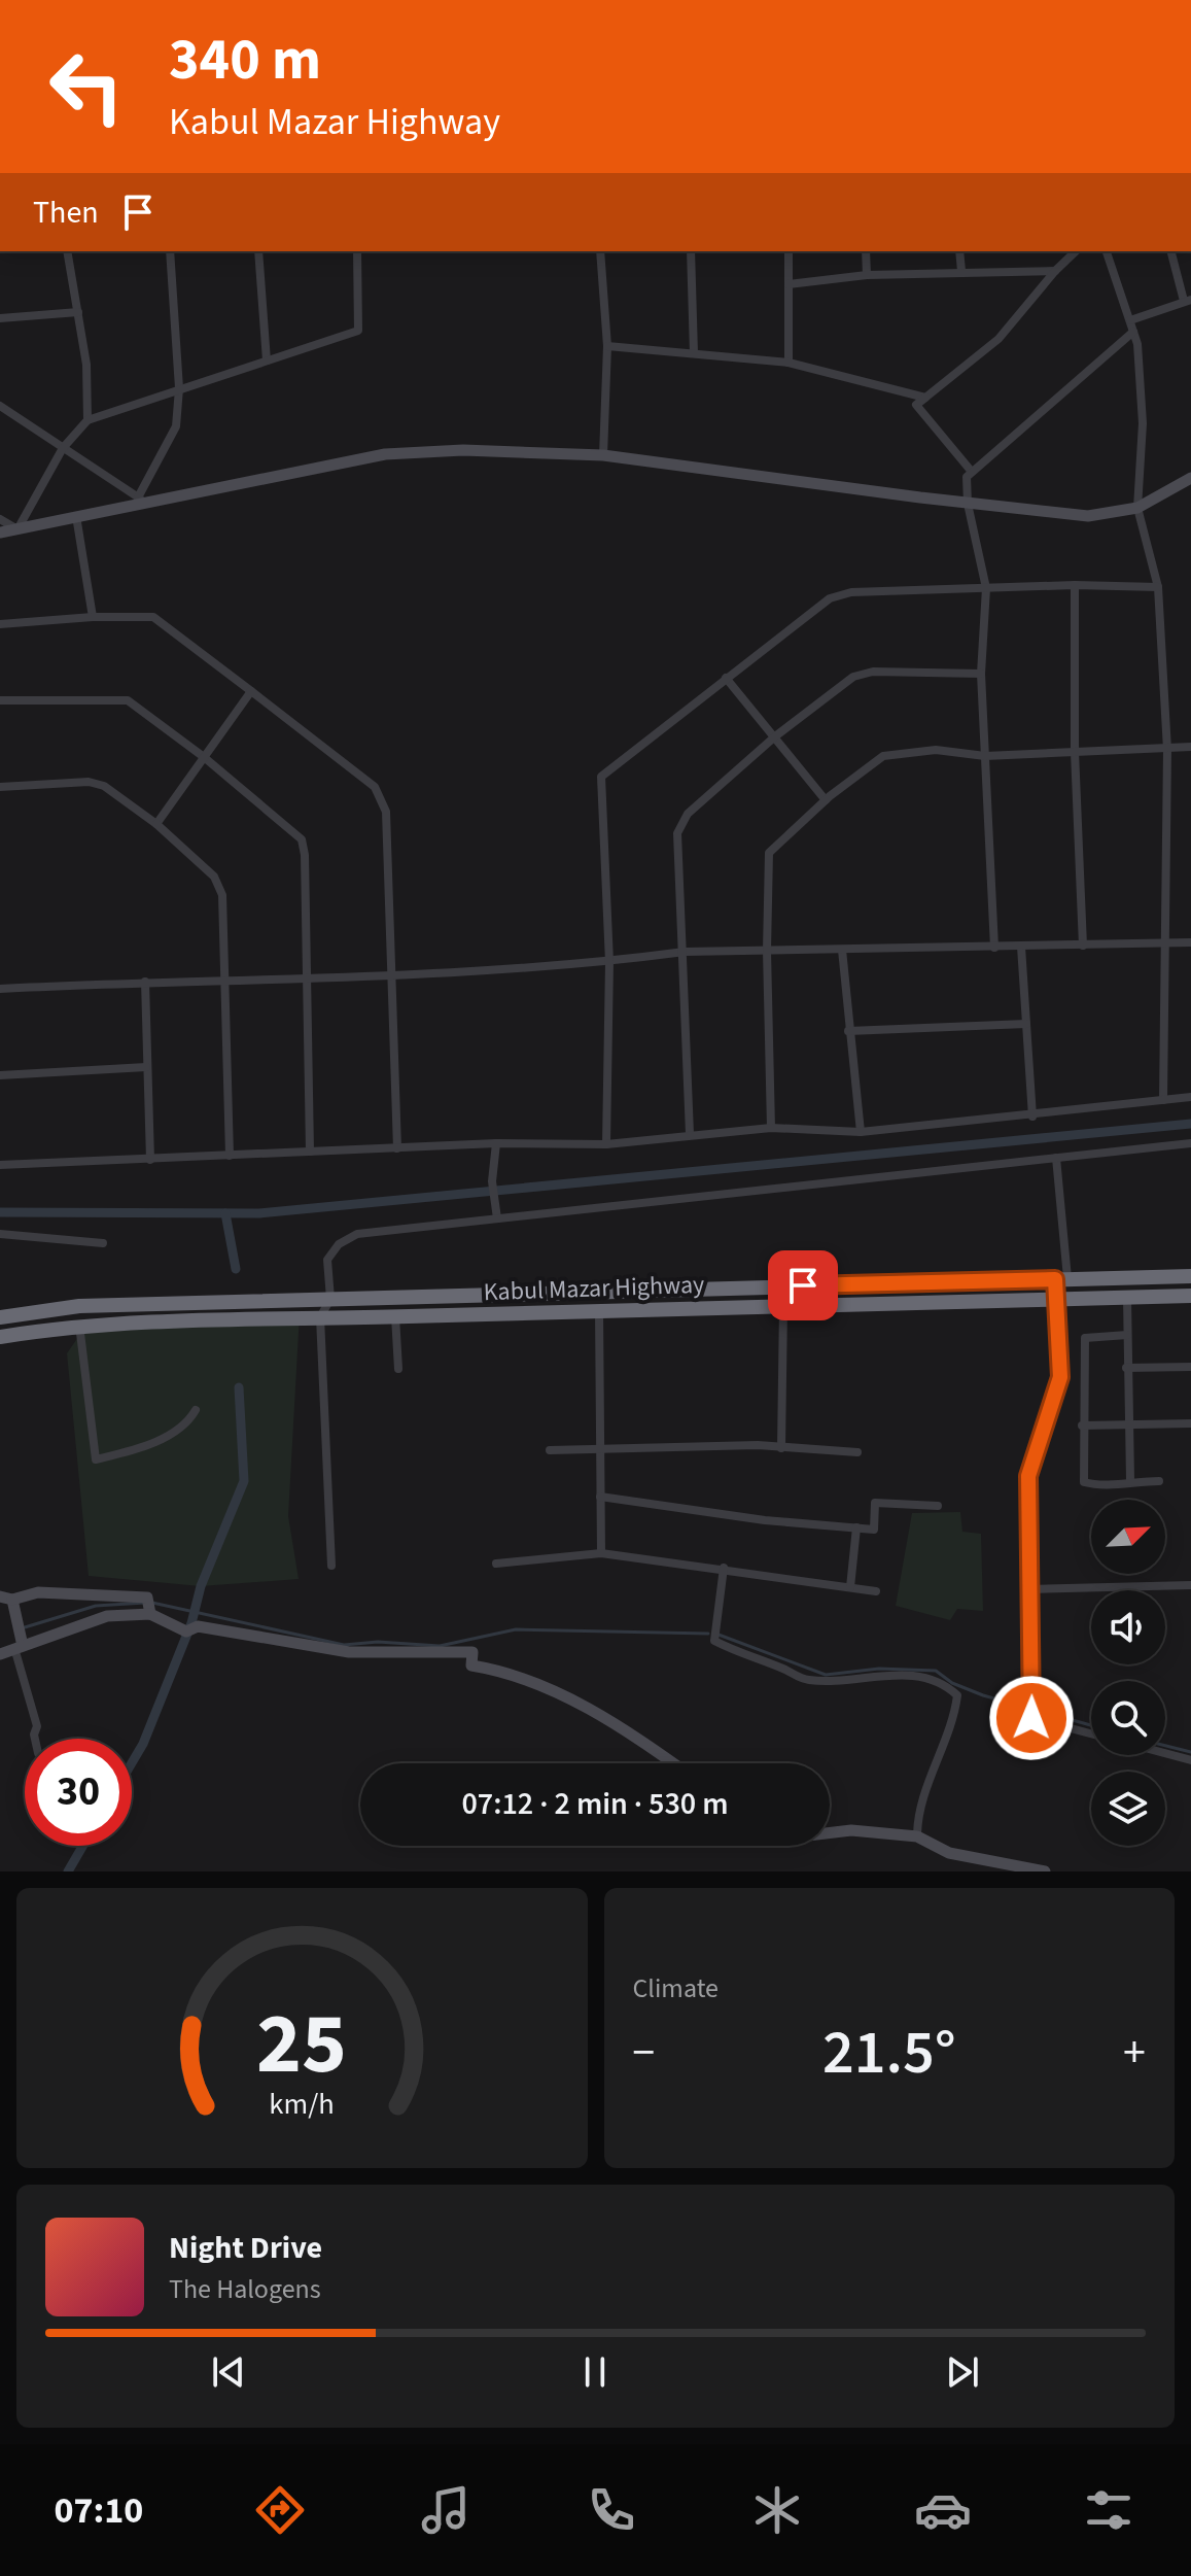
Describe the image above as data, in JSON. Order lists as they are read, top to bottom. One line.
{"streets":{"highway":["Kabul Mazar Highway"]},"north":"top right","page":{"turn":["340 m","Kabul Mazar Highway"],"then":"Then","limit":"30","trip":"07:12 · 2 min · 530 m","tile":"Climate","heat":["−","21.5°","+"],"song":["Night Drive","The Halogens"],"tabs":"07:10","gauge":["25","km/h"]}}
